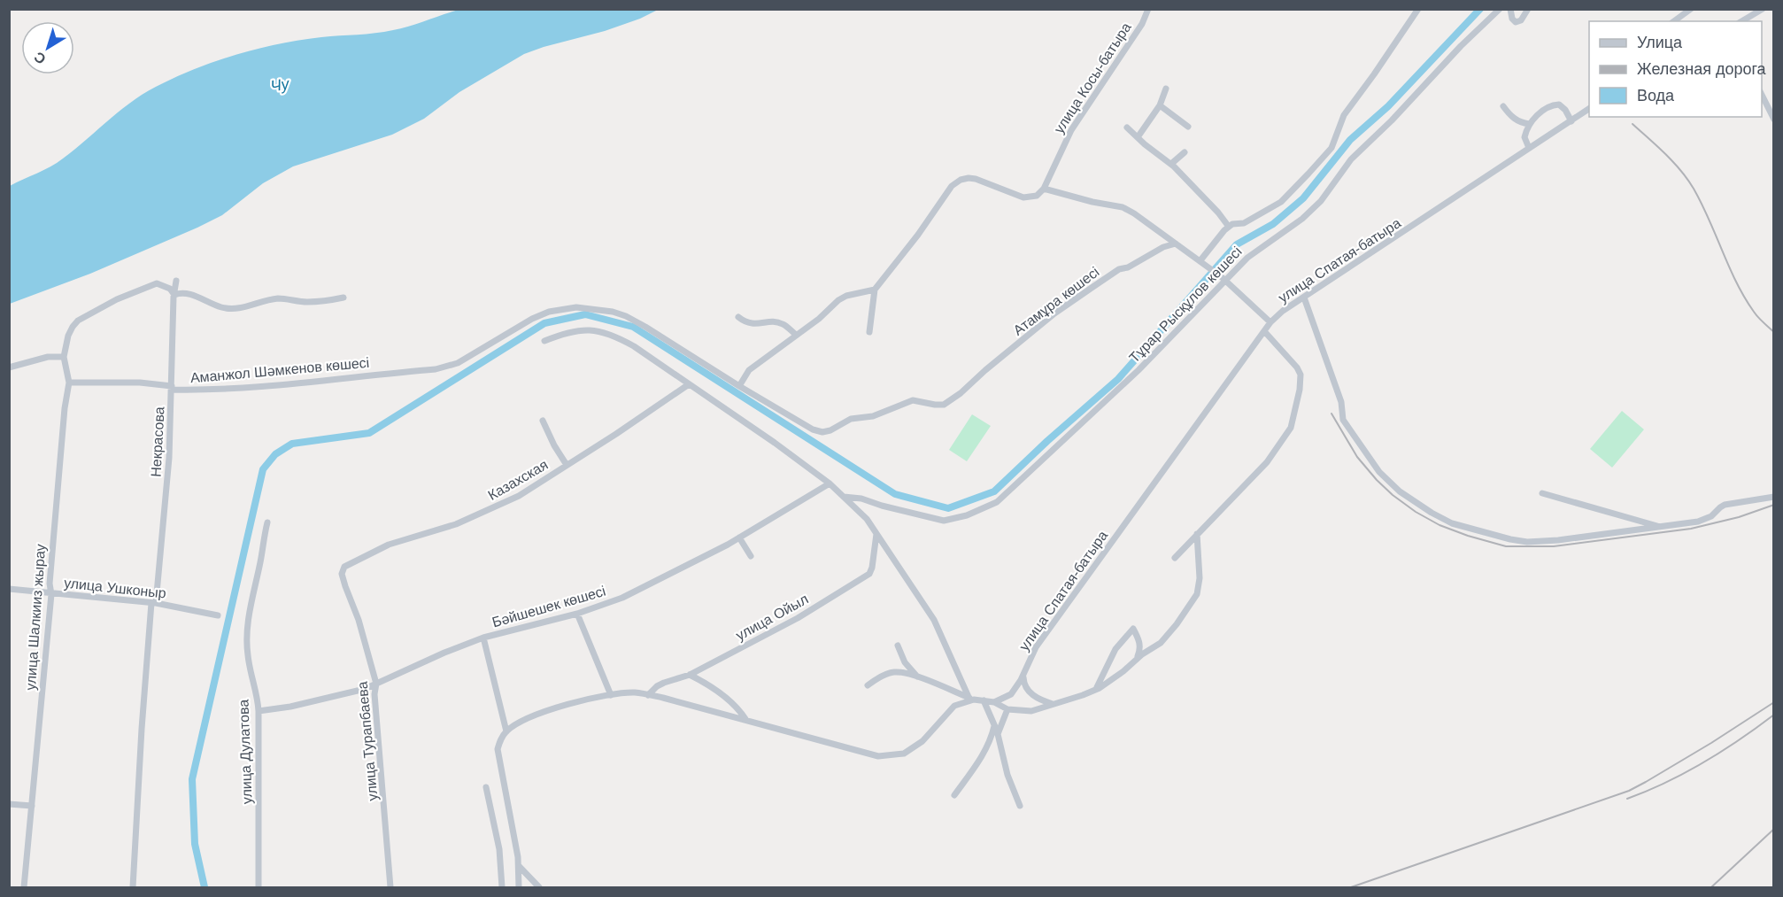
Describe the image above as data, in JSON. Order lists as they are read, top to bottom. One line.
{"streets":{"street":["улица Косы-батыра","улица Спатая-батыра","Атамұра көшесі","Тұрар Рысқұлов көшесі","Аманжол Шәмкенов көшесі","Некрасова","Казахская","улица Ушконыр","Бәйшешек көшесі","улица Шалкииз жырау","улица Ойыл","улица Турапбаева","улица Дулатова"]},"crossings":[["Атамұра көшесі","Аманжол Шәмкенов көшесі"],["Аманжол Шәмкенов көшесі","Некрасова"],["Аманжол Шәмкенов көшесі","улица Шалкииз жырау"],["Некрасова","улица Ушконыр"],["Казахская","улица Турапбаева"],["улица Ушконыр","улица Шалкииз жырау"],["Бәйшешек көшесі","улица Турапбаева"],["Бәйшешек көшесі","улица Дулатова"]],"water":["Чу"],"legend":["Улица","Железная дорога","Вода"],"north":"bottom left"}
